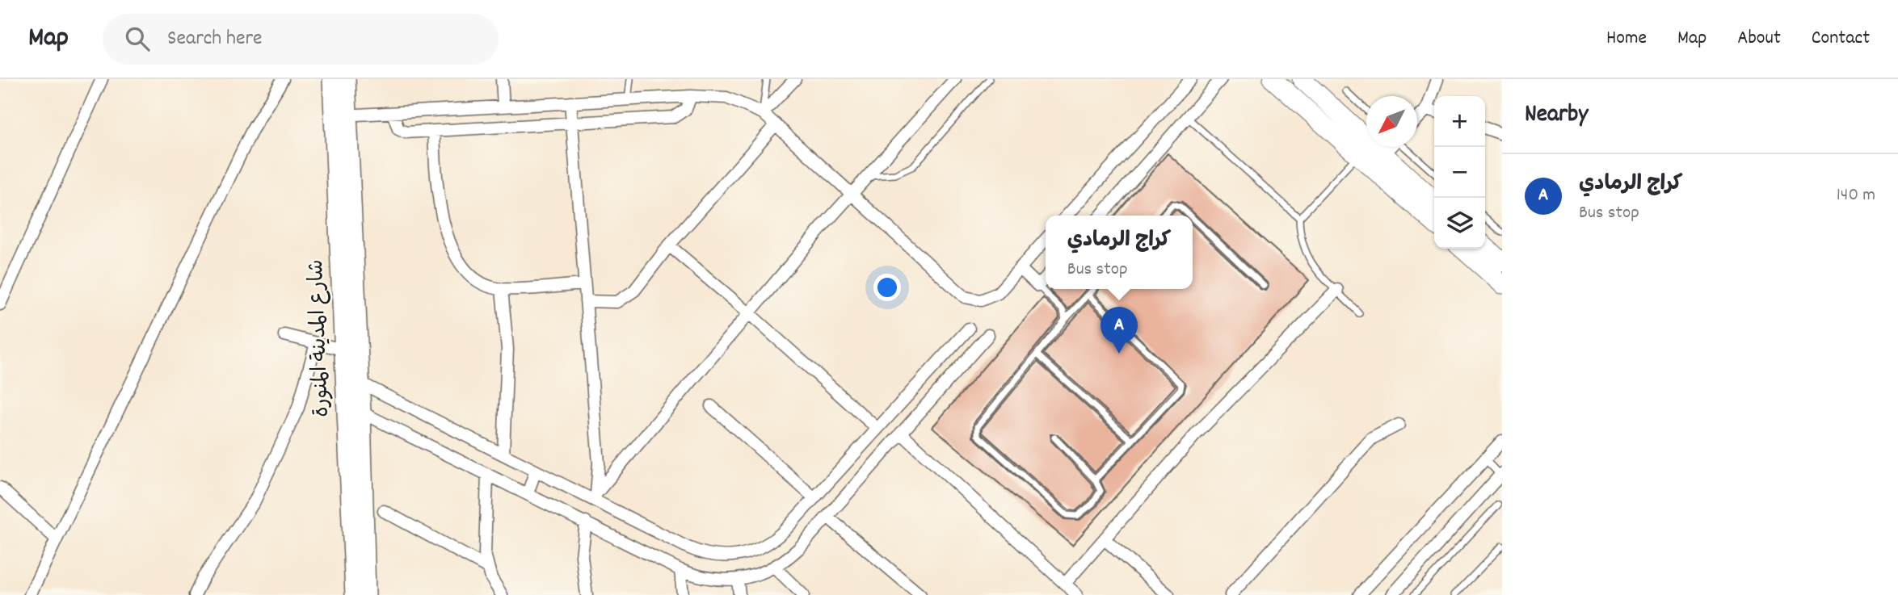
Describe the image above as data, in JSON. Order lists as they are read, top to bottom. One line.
{"streets":{"main road":["شارع المدينة المنورة"]},"north":"bottom left","page":{"header":"Map","search":"Search here","nav":["Home","Map","About","Contact"],"heading":"Nearby","map_buttons":["+","−"],"list":[{"mark":"A","name":"كراج الرمادي","note":"Bus stop","value":"140 m"}],"popup":["كراج الرمادي","Bus stop"],"pins":"A"}}
